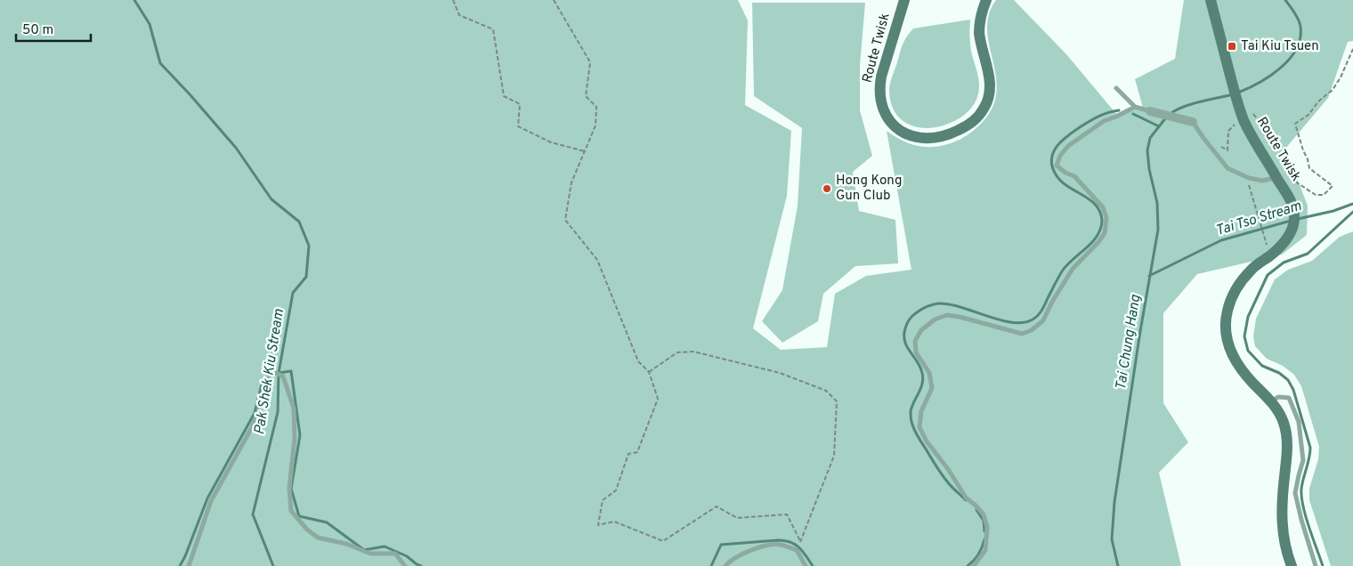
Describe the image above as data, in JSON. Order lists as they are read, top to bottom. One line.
{"streets":{"main road":["Route Twisk"]},"water":["Tai Tso Stream","Tai Chung Hang","Pak Shek Kiu Stream"],"places":{"transit":["Tai Kiu Tsuen"],"other":["Hong Kong Gun Club"]},"scale_bar":"50 m"}
